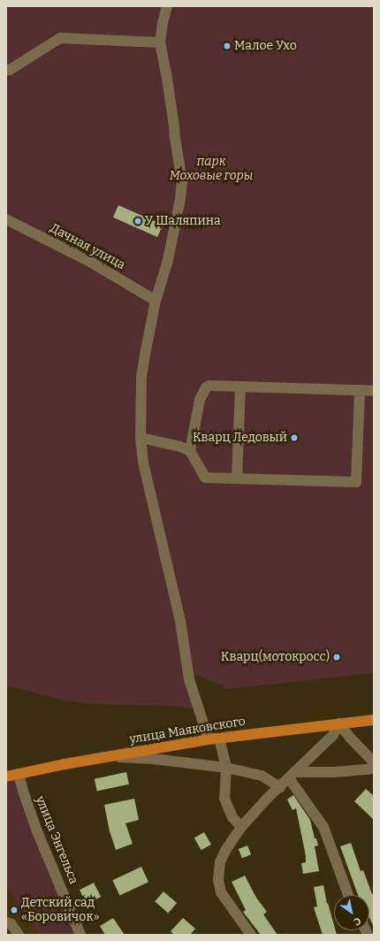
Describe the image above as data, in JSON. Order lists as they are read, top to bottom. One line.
{"streets":{"main road":["улица Маяковского"],"street":["Дачная улица","улица Энгельса"]},"crossings":[["улица Маяковского","улица Энгельса"]],"parks":["парк Моховые горы"],"places":["Малое Ухо","У Шаляпина","Кварц Ледовый","Кварц(мотокросс)","Детский сад «Боровичок»"],"north":"bottom right"}
